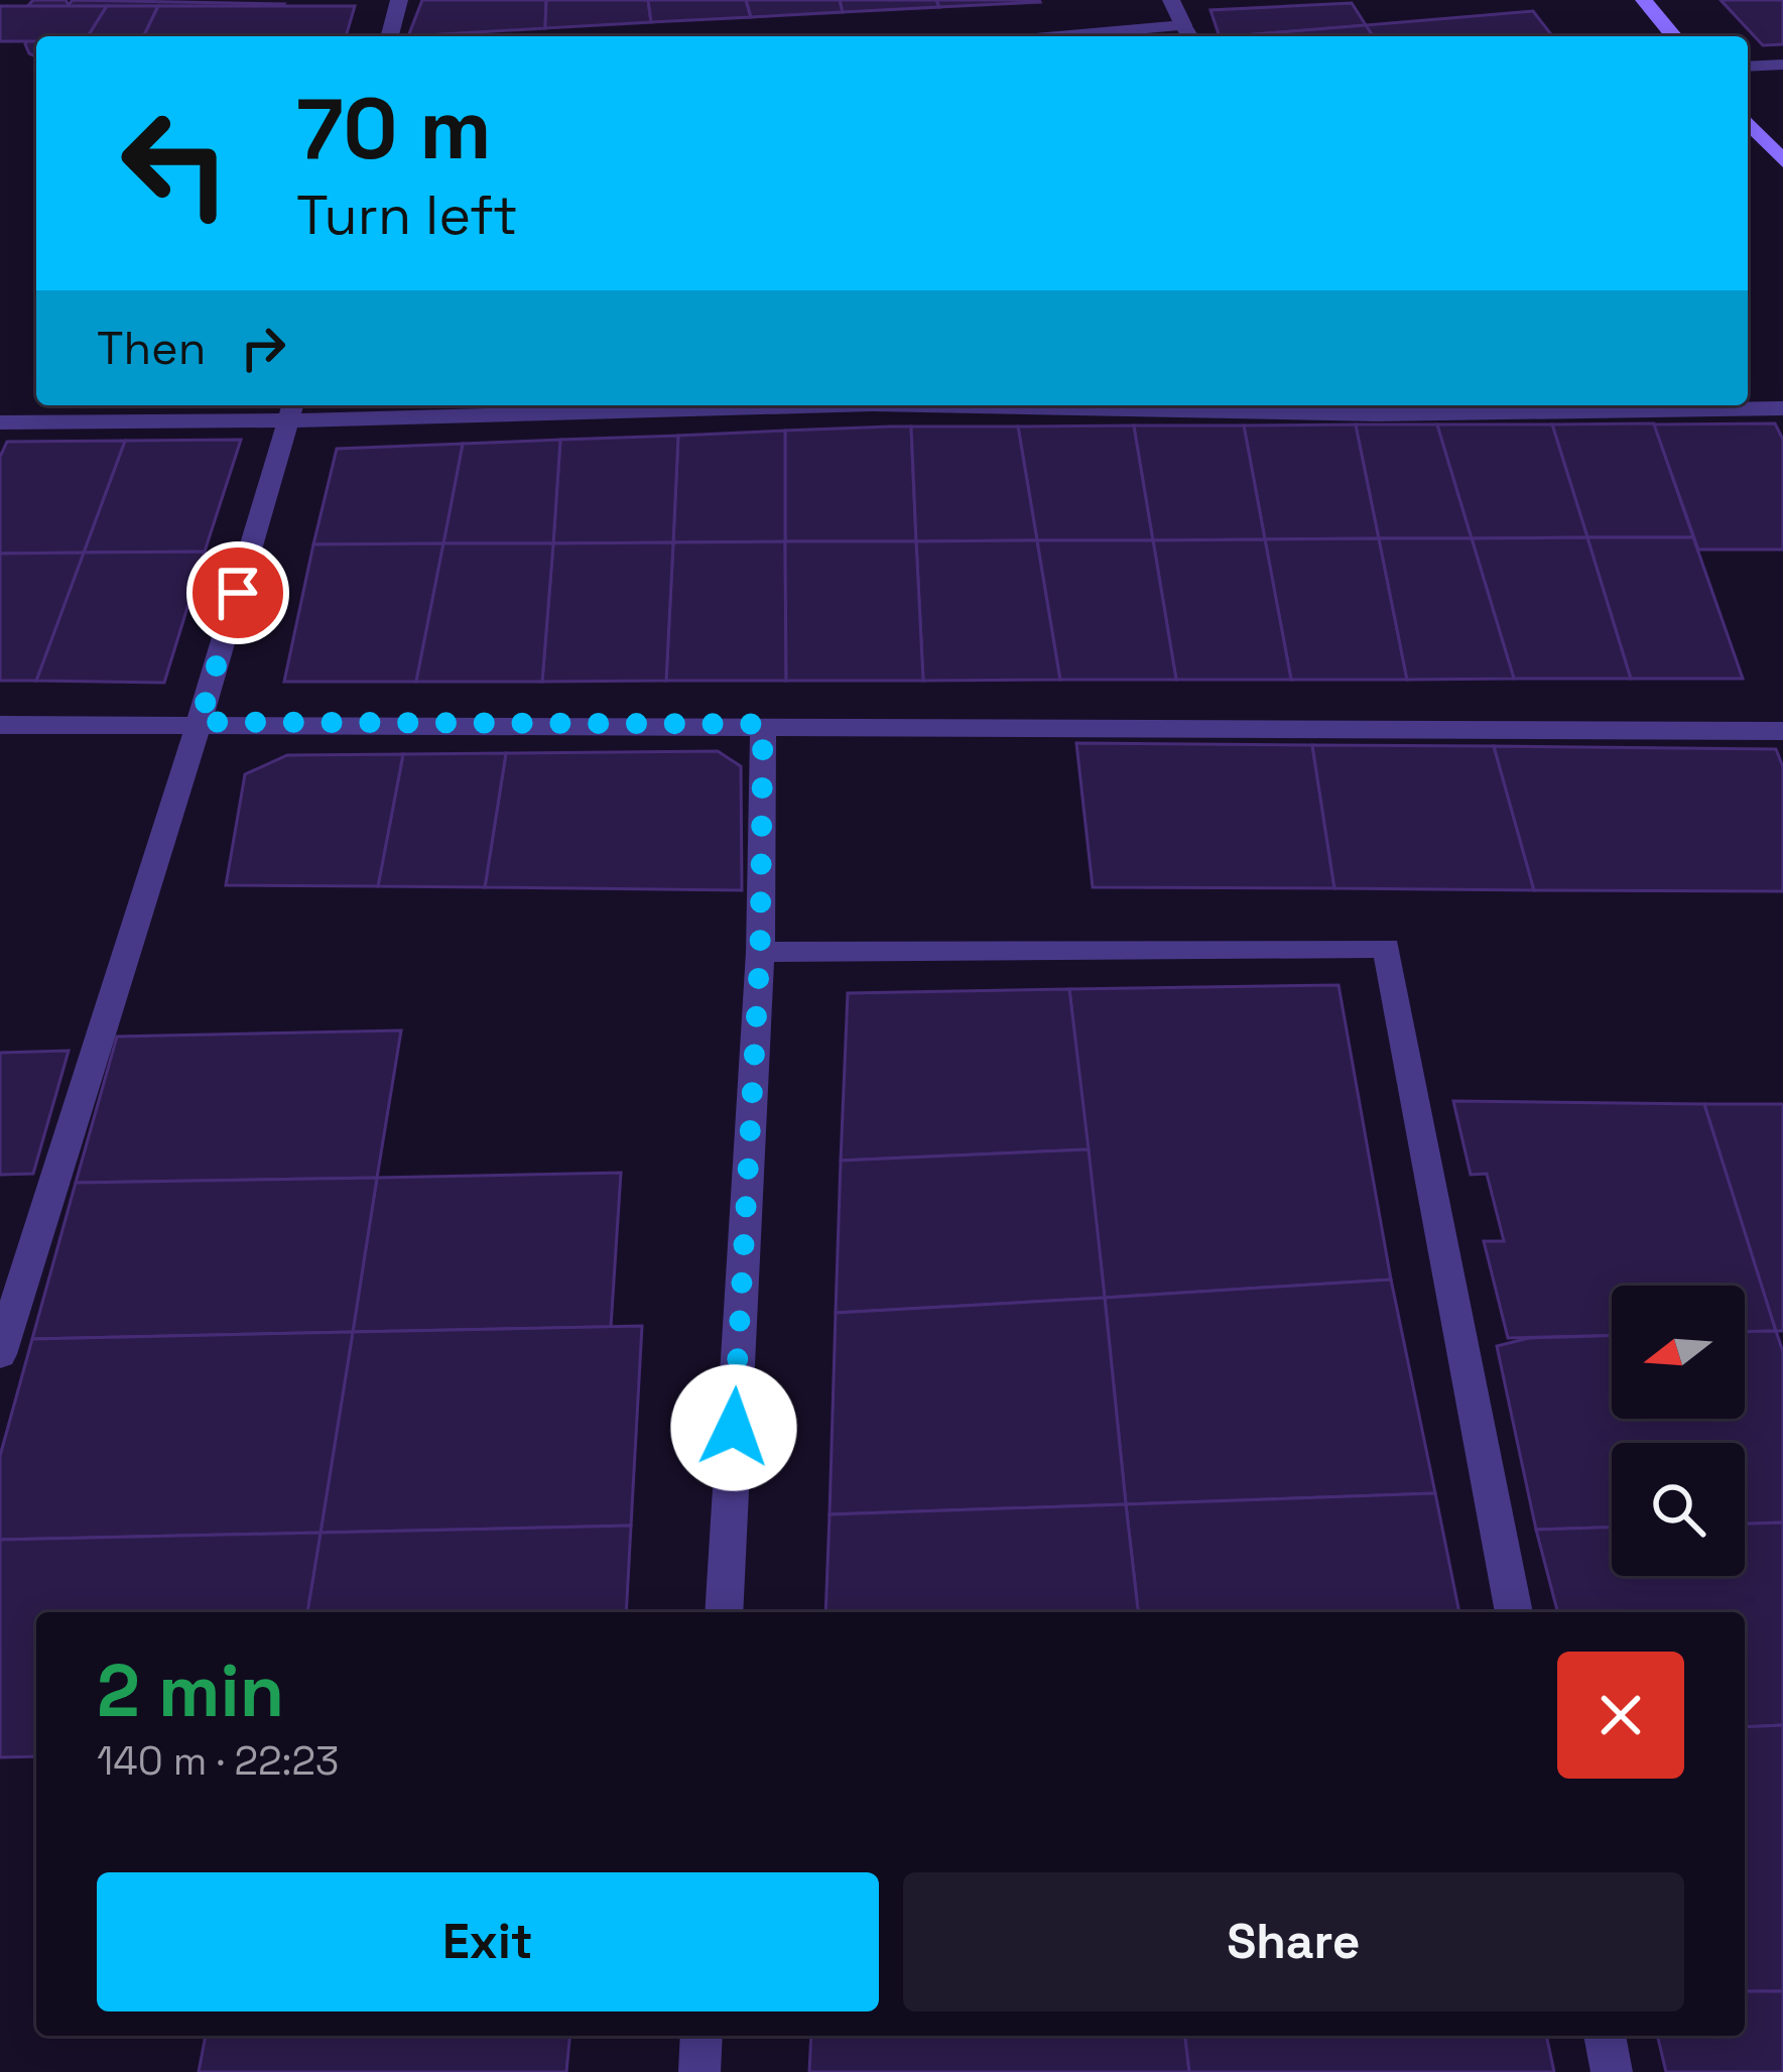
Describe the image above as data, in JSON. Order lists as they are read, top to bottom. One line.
{"north":"left","page":{"turn":["70 m","Turn left"],"then":"Then","heading":["2 min","140 m · 22:23"],"buttons":["Exit","Share"]}}
